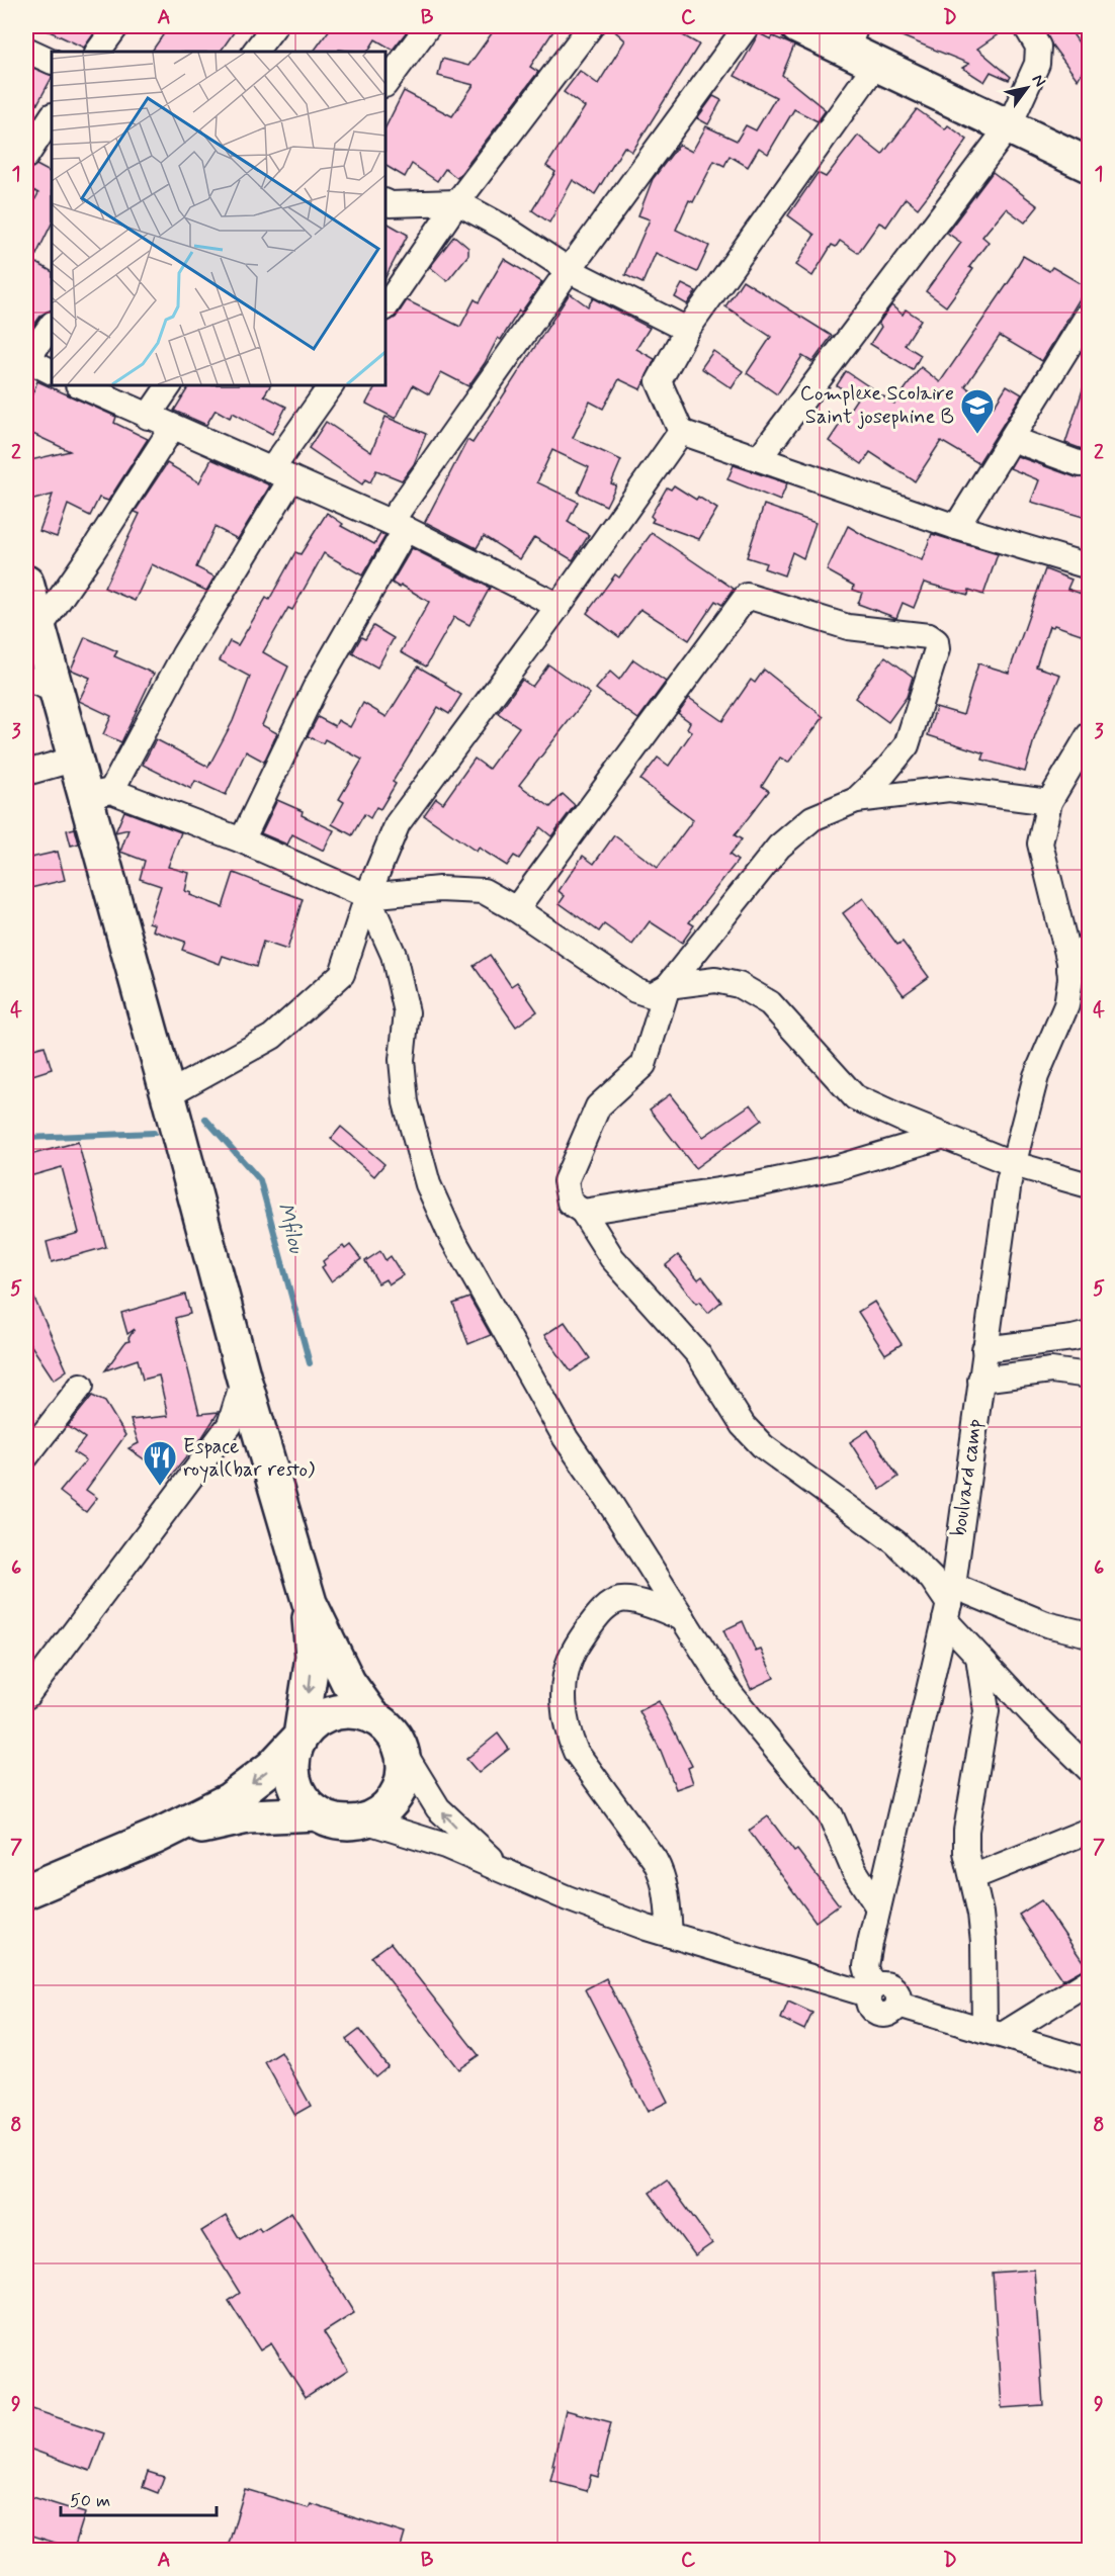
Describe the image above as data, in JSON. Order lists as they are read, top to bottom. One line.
{"streets":{"street":["boulvard camp"]},"water":["Mfilou"],"places":{"school or university":["Complexe Scolaire Saint josephine B"],"restaurant":["Espace royal(bar resto)"]},"scale_bar":"50 m","north":"top right","grid":{"columns":["A","B","C","D"],"rows":["1","2","3","4","5","6","7","8","9"]}}
